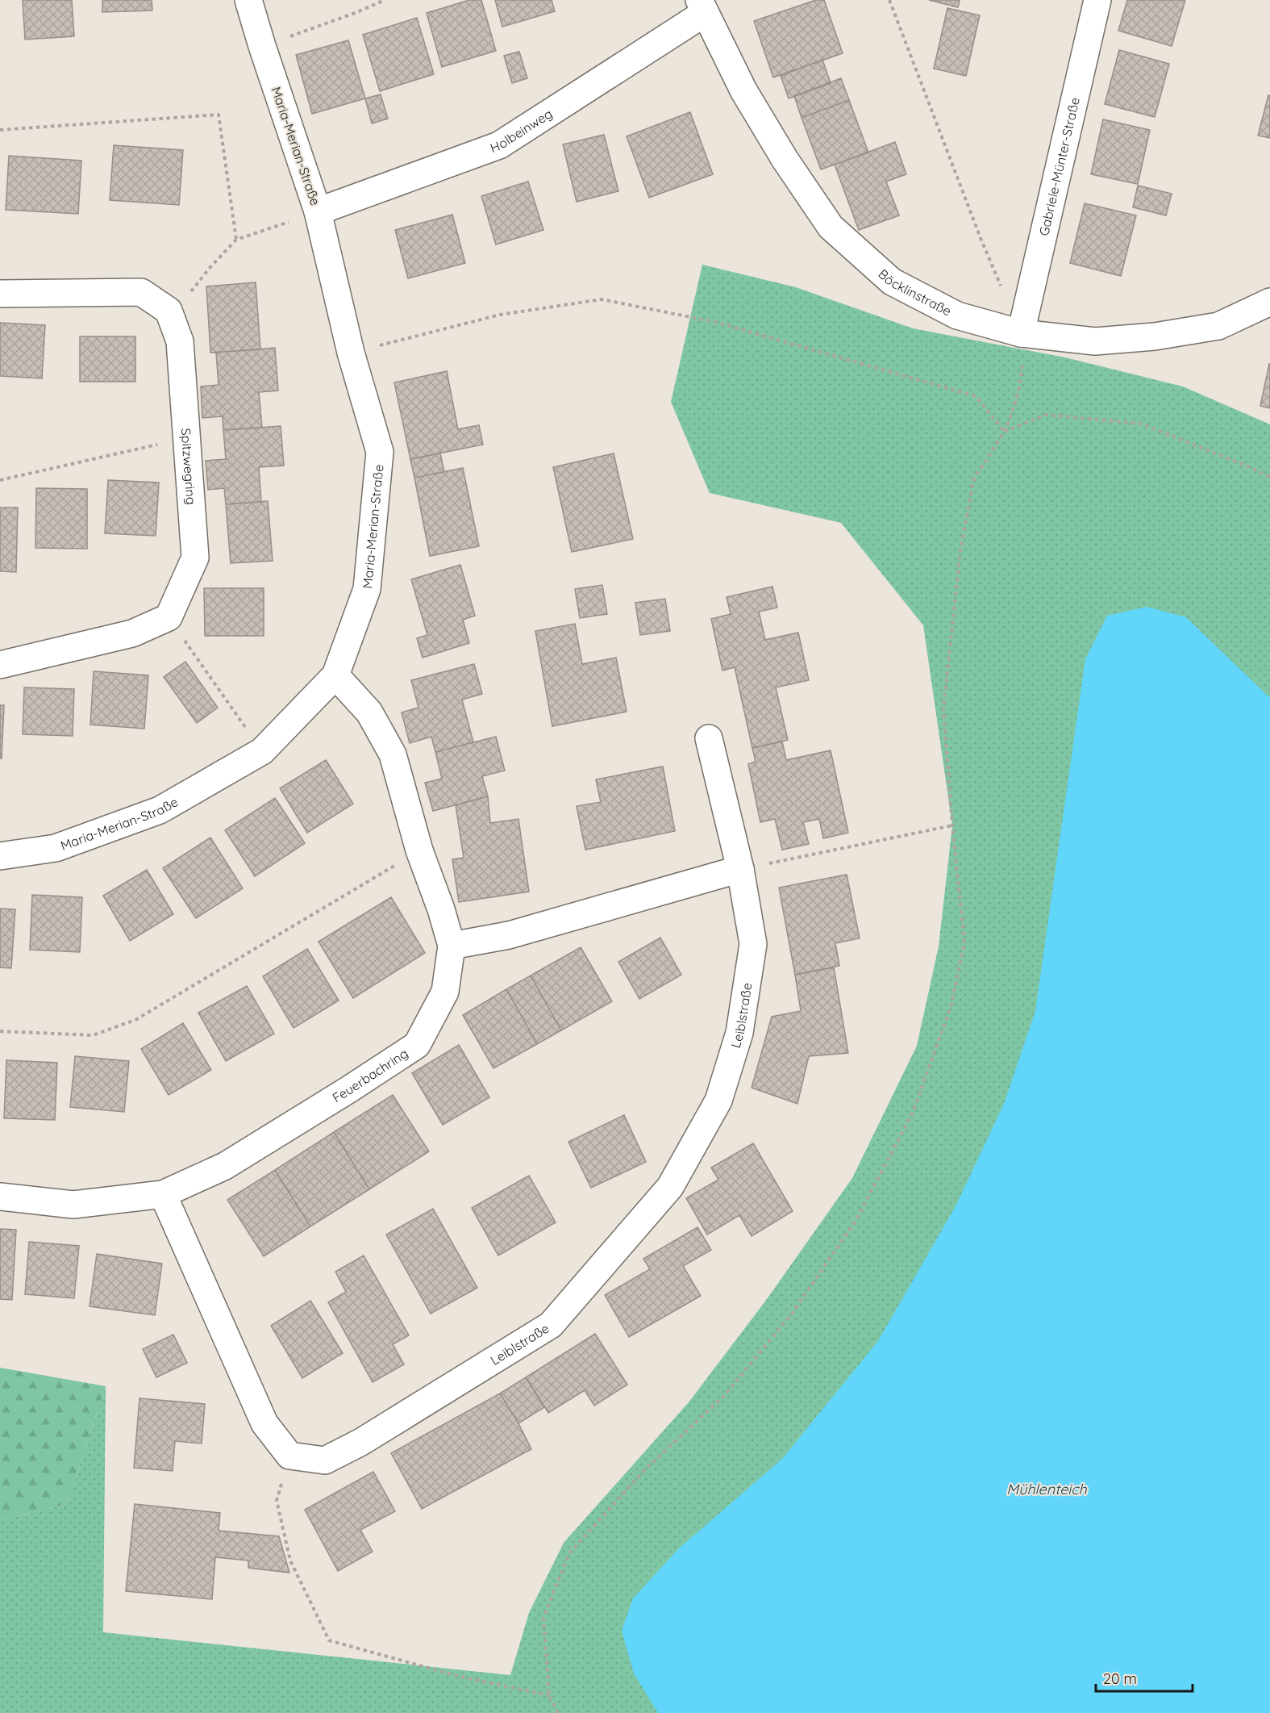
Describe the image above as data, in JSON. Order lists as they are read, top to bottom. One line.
{"streets":{"street":["Holbeinweg","Maria-Merian-Straße","Gabriele-Münter-Straße","Böcklinstraße","Spitzwegring","Leiblstraße","Feuerbachring"]},"crossings":[["Holbeinweg","Maria-Merian-Straße"],["Holbeinweg","Böcklinstraße"],["Maria-Merian-Straße","Feuerbachring"],["Gabriele-Münter-Straße","Böcklinstraße"]],"water":["Mühlenteich"],"scale_bar":"20 m"}
